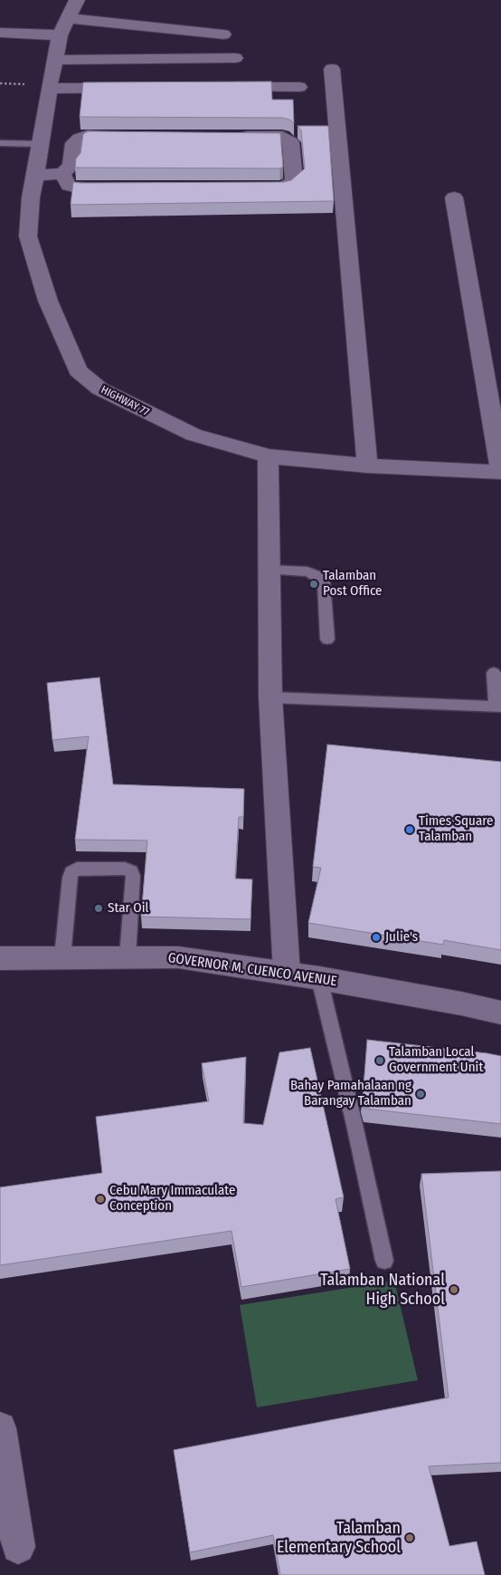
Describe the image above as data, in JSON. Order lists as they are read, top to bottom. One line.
{"streets":{"street":["HIGHWAY 77","GOVERNOR M. CUENCO AVENUE"]},"places":["Talamban Post Office","Times Square Talamban","Star Oil","Julie's","Talamban Local Government Unit","Bahay Pamahalaan ng Barangay Talamban","Cebu Mary Immaculate Conception","Talamban National High School","Talamban Elementary School"]}
